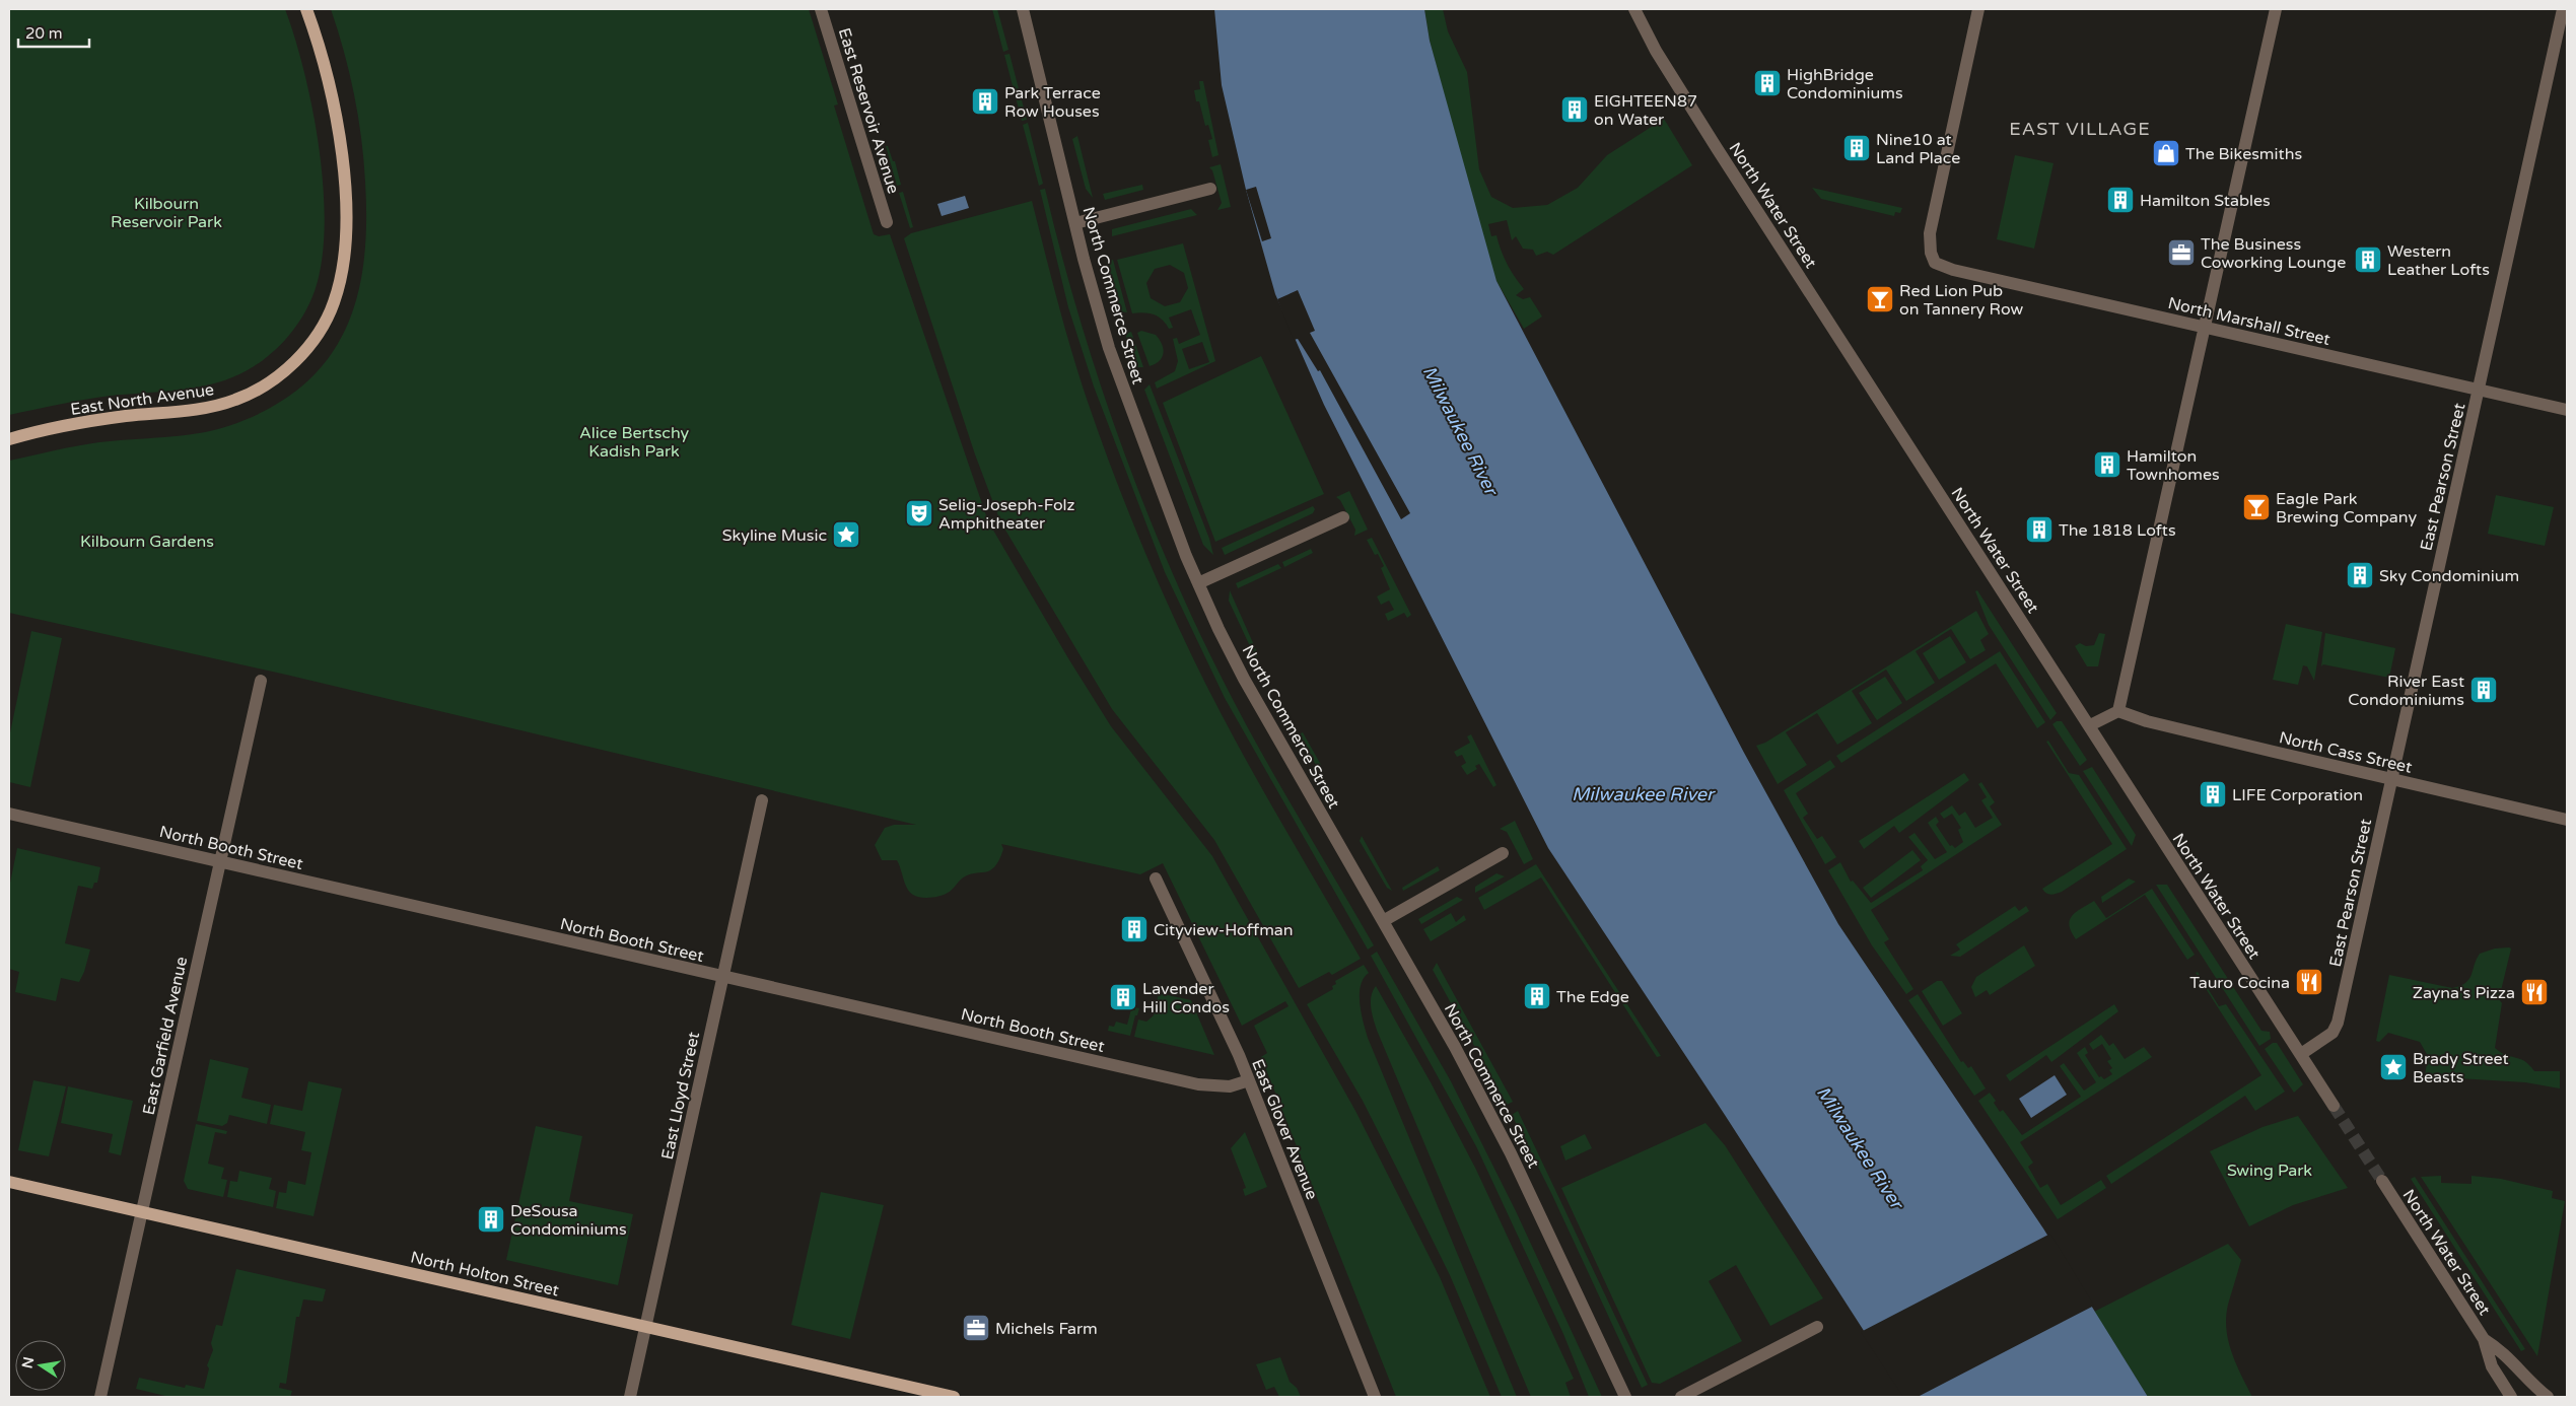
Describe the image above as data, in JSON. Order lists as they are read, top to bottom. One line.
{"streets":{"main road":["East North Avenue","North Holton Street"],"street":["East Reservoir Avenue","North Water Street","North Commerce Street","North Marshall Street","East Pearson Street","North Cass Street","North Booth Street","East Garfield Avenue","East Lloyd Street","East Glover Avenue"]},"crossings":[["North Water Street","East Pearson Street"],["North Marshall Street","East Pearson Street"],["East Pearson Street","North Cass Street"],["North Booth Street","East Garfield Avenue"],["North Booth Street","East Lloyd Street"],["North Booth Street","East Glover Avenue"],["East Garfield Avenue","North Holton Street"],["East Lloyd Street","North Holton Street"]],"districts":["EAST VILLAGE"],"water":["Milwaukee River"],"parks":["Kilbourn Reservoir Park","Alice Bertschy Kadish Park","Kilbourn Gardens","Swing Park"],"places":{"building":["HighBridge Condominiums","Park Terrace Row Houses","EIGHTEEN87 on Water","Nine10 at Land Place","Hamilton Stables","Western Leather Lofts","Hamilton Townhomes","The 1818 Lofts","Sky Condominium","River East Condominiums","LIFE Corporation","Cityview-Hoffman","The Edge","Lavender Hill Condos","DeSousa Condominiums"],"shop":["The Bikesmiths"],"office":["The Business Coworking Lounge","Michels Farm"],"bar":["Red Lion Pub on Tannery Row","Eagle Park Brewing Company"],"theatre":["Selig-Joseph-Folz Amphitheater"],"place":["Skyline Music","Brady Street Beasts"],"restaurant":["Tauro Cocina","Zayna's Pizza"]},"scale_bar":"20 m","north":"left"}
